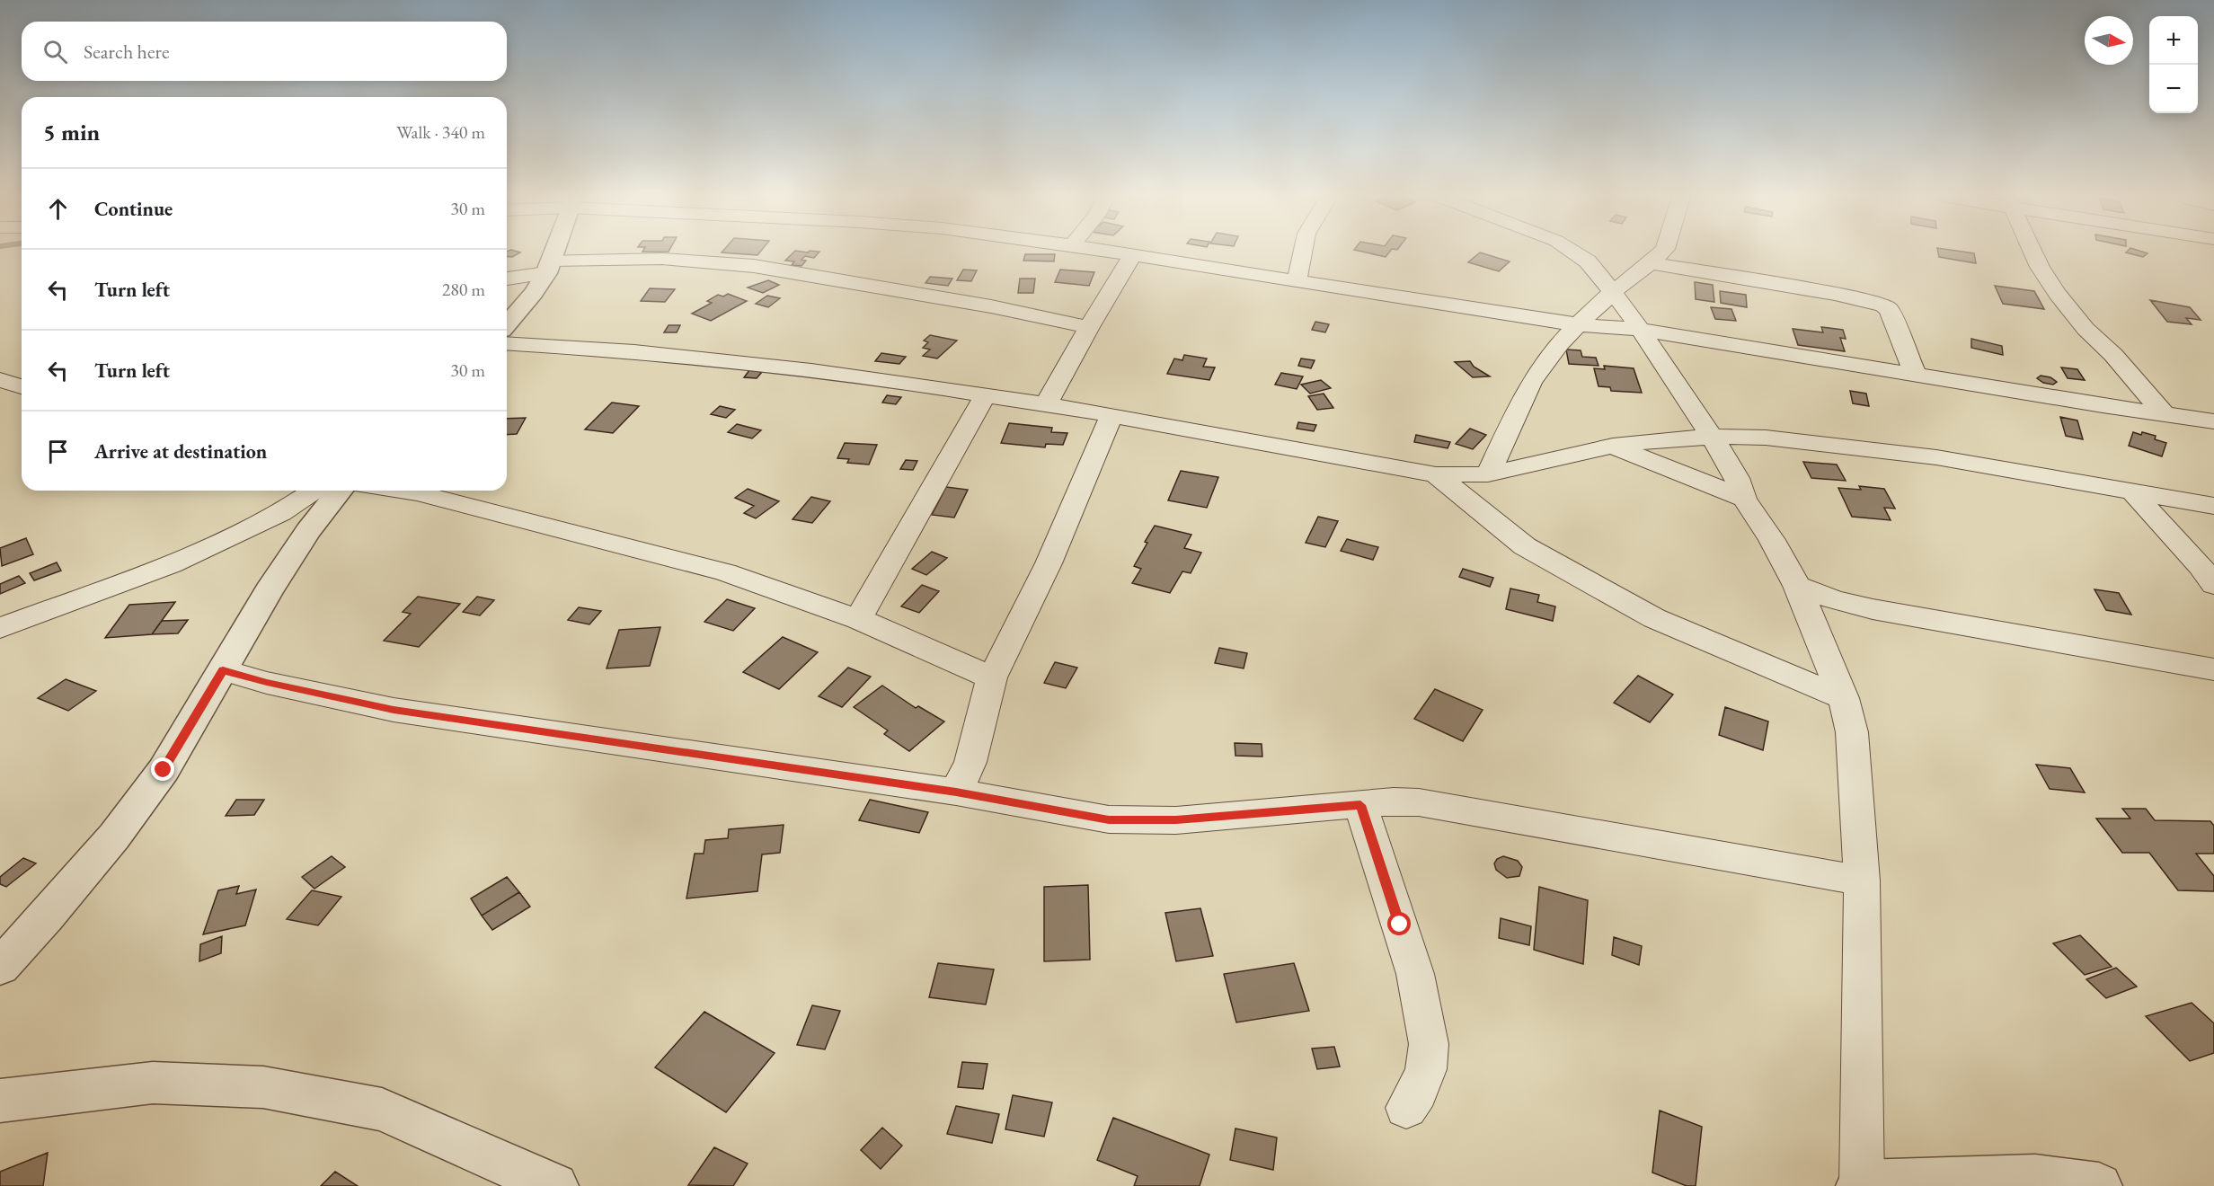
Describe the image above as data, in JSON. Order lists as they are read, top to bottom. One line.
{"north":"right","page":{"map_buttons":["+","−"],"search":"Search here","heading":["5 min","Walk · 340 m"],"list":[["Continue","30 m"],["Turn left","280 m"],["Turn left","30 m"],"Arrive at destination"]}}
